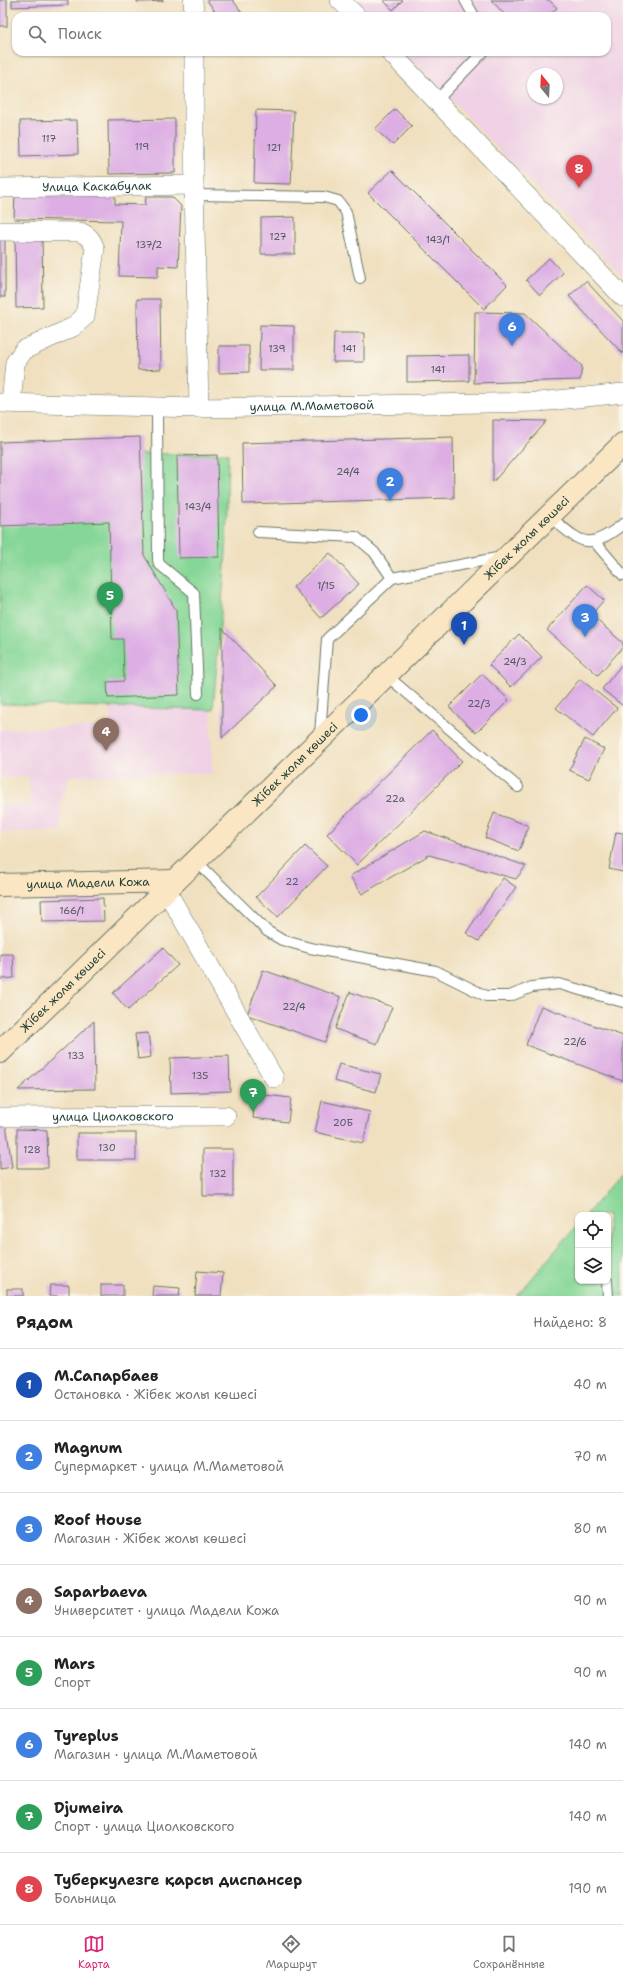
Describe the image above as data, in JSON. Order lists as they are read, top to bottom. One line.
{"streets":{"main road":["Жібек жолы көшесі","улица Мадели Кожа"],"street":["Улица Каскабулак","улица М.Маметовой","улица Циолковского"]},"crossings":[["Жібек жолы көшесі","улица Мадели Кожа"]],"house_numbers":["117","119","121","127","143/1","137/2","139","141","141","24/4","143/4","1/15","24/3","22/3","22а","22","166/1","22/4","22/6","133","135","20Б","130","128","132"],"north":"top","page":{"search":"Поиск","pins":["8","6","2","5","3","1","4","7"],"heading":["Рядом","Найдено: 8"],"list":[{"mark":"1","name":"М.Сапарбаев","note":"Остановка · Жібек жолы көшесі","value":"40 m"},{"mark":"2","name":"Magnum","note":"Супермаркет · улица М.Маметовой","value":"70 m"},{"mark":"3","name":"Roof House","note":"Магазин · Жібек жолы көшесі","value":"80 m"},{"mark":"4","name":"Saparbaeva","note":"Университет · улица Мадели Кожа","value":"90 m"},{"mark":"5","name":"Mars","note":"Спорт","value":"90 m"},{"mark":"6","name":"Tyreplus","note":"Магазин · улица М.Маметовой","value":"140 m"},{"mark":"7","name":"Djumeira","note":"Спорт · улица Циолковского","value":"140 m"},{"mark":"8","name":"Туберкулезге қарсы диспансер","note":"Больница","value":"190 m"}],"nav":["Карта","Маршрут","Сохранённые"]}}
